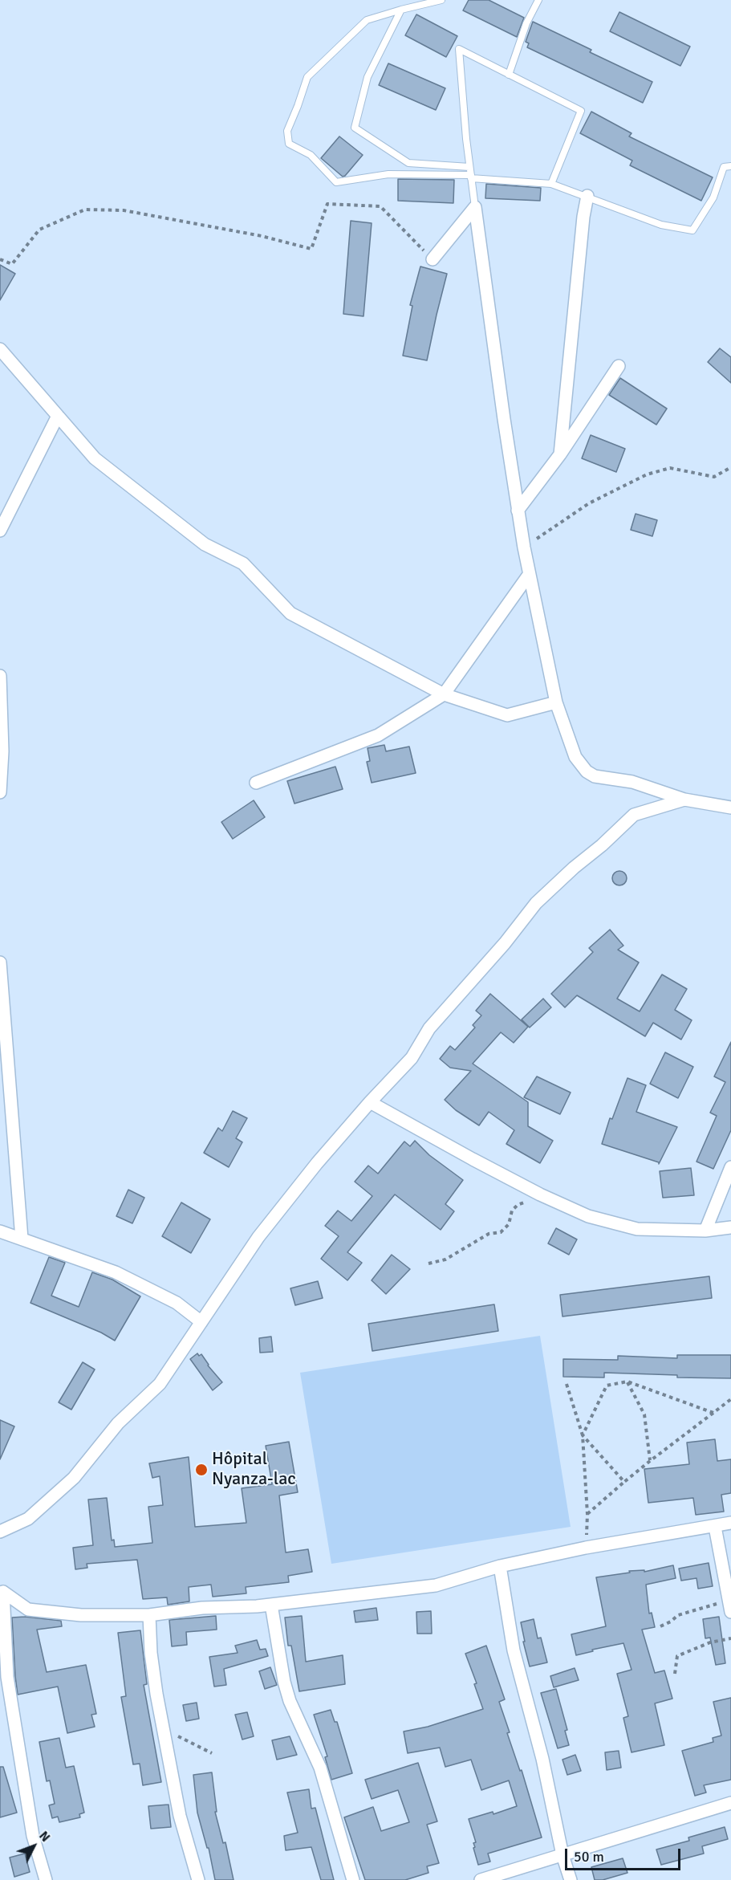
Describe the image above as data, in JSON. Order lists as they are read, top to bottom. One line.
{"places":["Hôpital Nyanza-lac"],"scale_bar":"50 m","north":"top right"}
